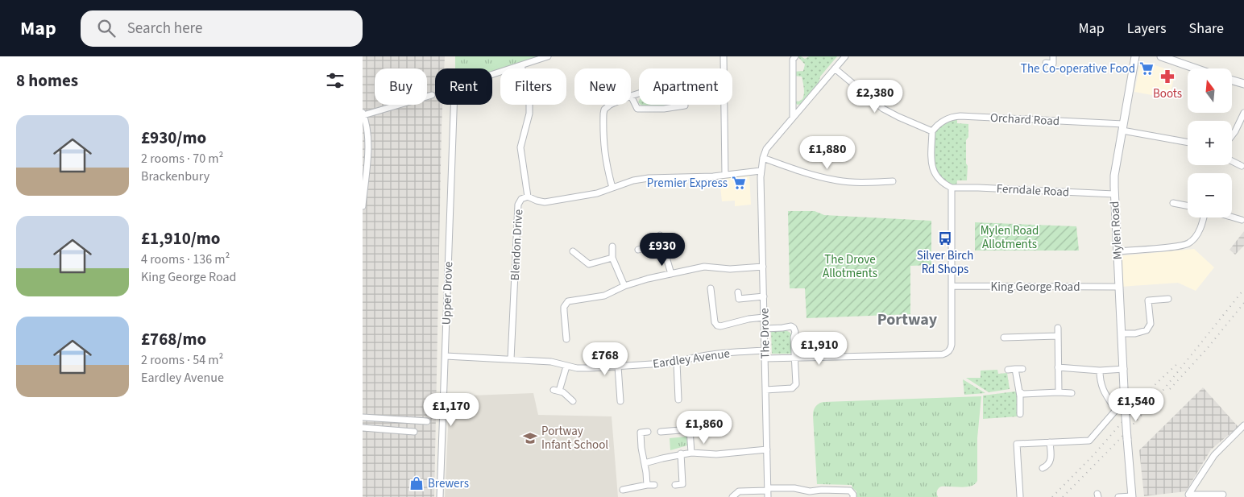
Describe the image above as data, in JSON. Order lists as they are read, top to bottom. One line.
{"streets":{"street":["Orchard Road","Ferndale Road","Mylen Road","Blendon Drive","King George Road","Upper Drove","The Drove","Eardley Avenue"]},"crossings":[["Orchard Road","Mylen Road"],["Ferndale Road","Mylen Road"],["Mylen Road","King George Road"],["Blendon Drive","Upper Drove"],["Blendon Drive","Eardley Avenue"],["Upper Drove","Eardley Avenue"],["The Drove","Eardley Avenue"]],"districts":["Portway"],"parks":["Mylen Road Allotments","The Drove Allotments"],"places":{"supermarket":["The Co-operative Food","Premier Express"],"pharmacy":["Boots"],"bus stop":["Silver Birch Rd Shops"],"school or university":["Portway Infant School"],"shop":["Brewers"]},"north":"top","page":{"header":"Map","search":"Search here","nav":["Map","Layers","Share"],"heading":"8 homes","map_buttons":["+","−"],"chip":["Buy","Rent","Filters","New","Apartment"],"price":["£2,380","£1,880","£930","£1,910","£768","£1,540","£1,170","£1,860"],"list":[{"name":"£930/mo","note":"2 rooms · 70 m² · Brackenbury"},{"name":"£1,910/mo","note":"4 rooms · 136 m² · King George Road"},{"name":"£768/mo","note":"2 rooms · 54 m² · Eardley Avenue"}]}}
